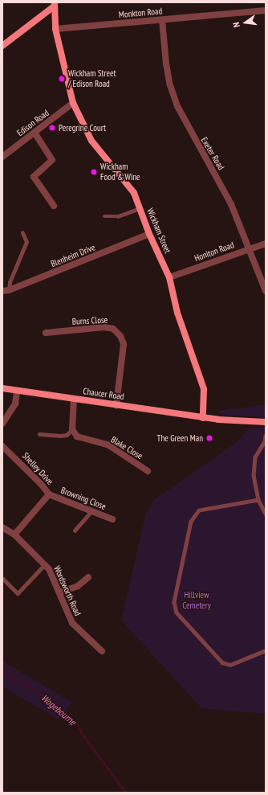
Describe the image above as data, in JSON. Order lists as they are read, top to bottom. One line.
{"streets":{"street":["Monkton Road","Edison Road","Exeter Road","Wickham Street","Honiton Road","Blenheim Drive","Burns Close","Chaucer Road","Blake Close","Shelley Drive","Browning Close","Wordsworth Road"]},"crossings":[["Monkton Road","Exeter Road"],["Monkton Road","Wickham Street"],["Edison Road","Wickham Street"],["Exeter Road","Honiton Road"],["Wickham Street","Honiton Road"],["Wickham Street","Blenheim Drive"],["Wickham Street","Chaucer Road"],["Burns Close","Chaucer Road"],["Shelley Drive","Browning Close"],["Shelley Drive","Wordsworth Road"]],"water":["Wogebourne"],"parks":["Hillview Cemetery"],"places":["Wickham Street / Edison Road","Peregrine Court","Wickham Food & Wine","The Green Man"],"north":"left"}
